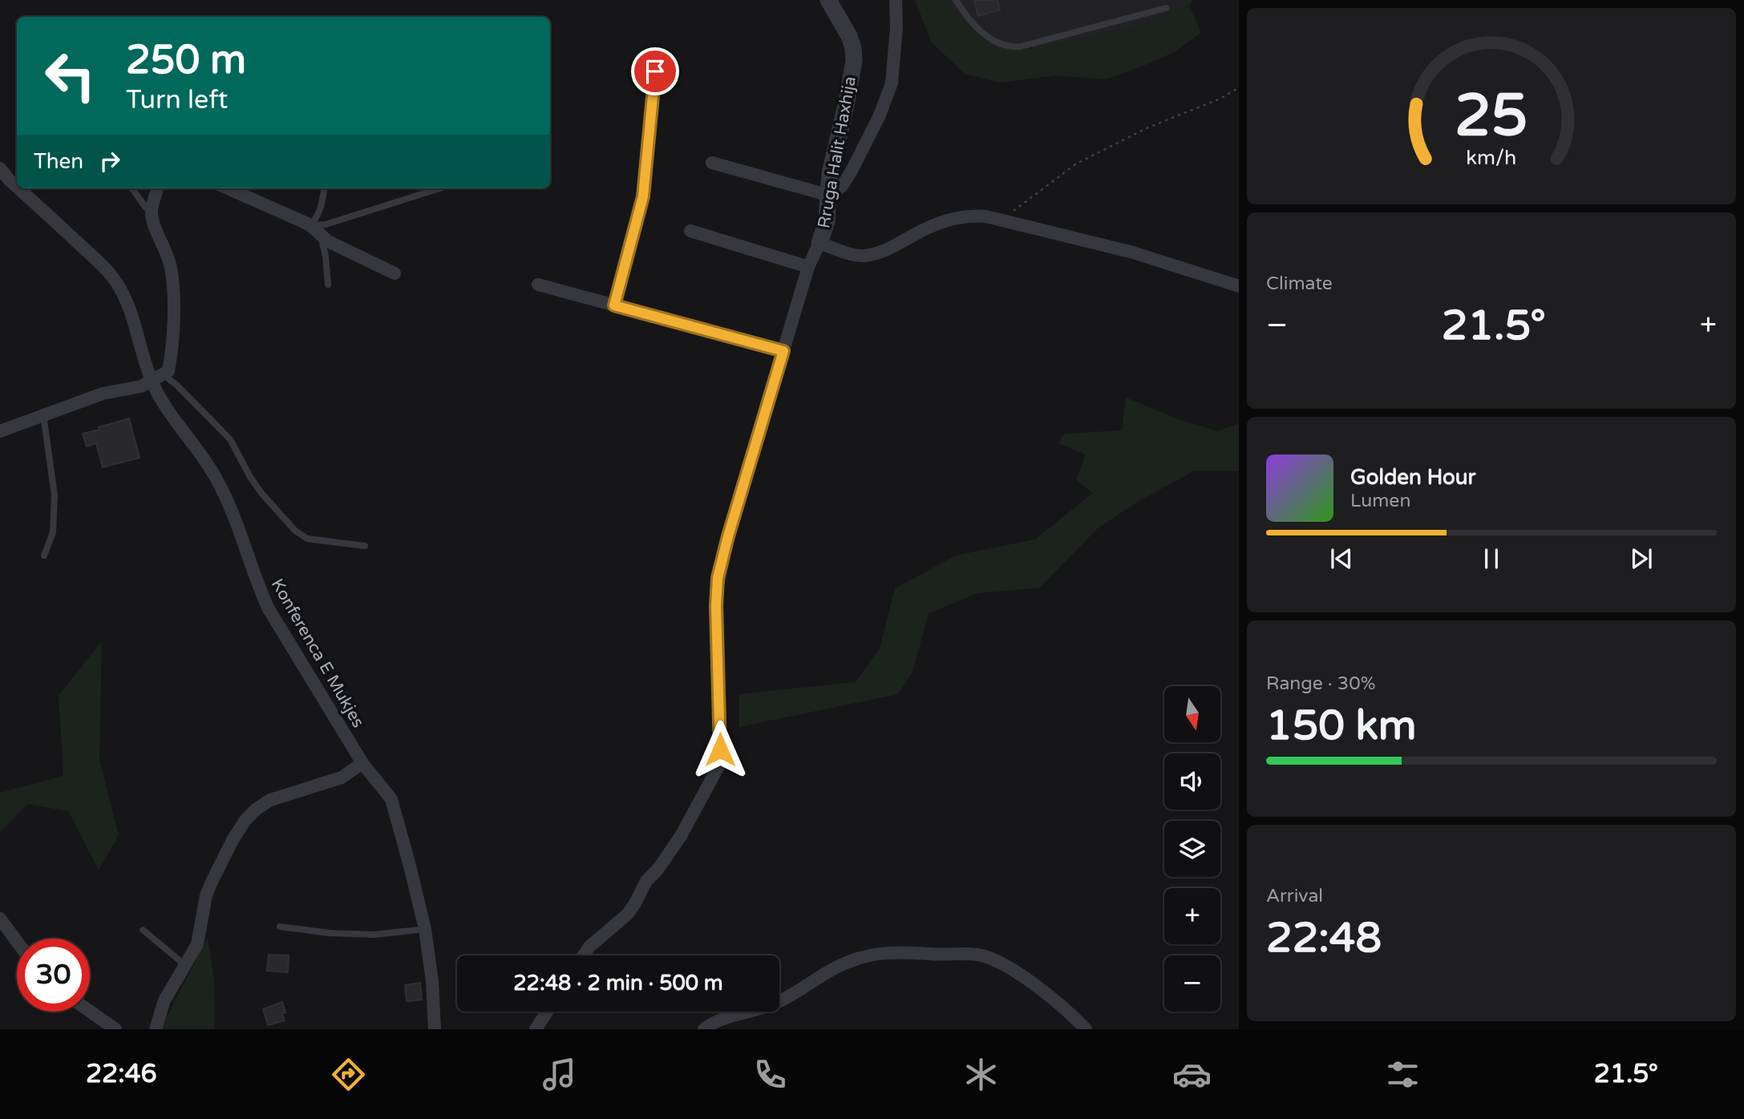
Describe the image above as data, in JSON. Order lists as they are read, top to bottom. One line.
{"streets":{"street":["Rruga Halit Haxhija","Konferenca E Mukjes"]},"north":"bottom","page":{"turn":["250 m","Turn left"],"then":"Then","tile":["Climate",["Range · 30%","150 km"],["Arrival","22:48"]],"heat":["−","21.5°","+"],"song":["Golden Hour","Lumen"],"map_buttons":["+","−"],"limit":"30","trip":"22:48 · 2 min · 500 m","tabs":["22:46","21.5°"],"gauge":["25","km/h"]}}
